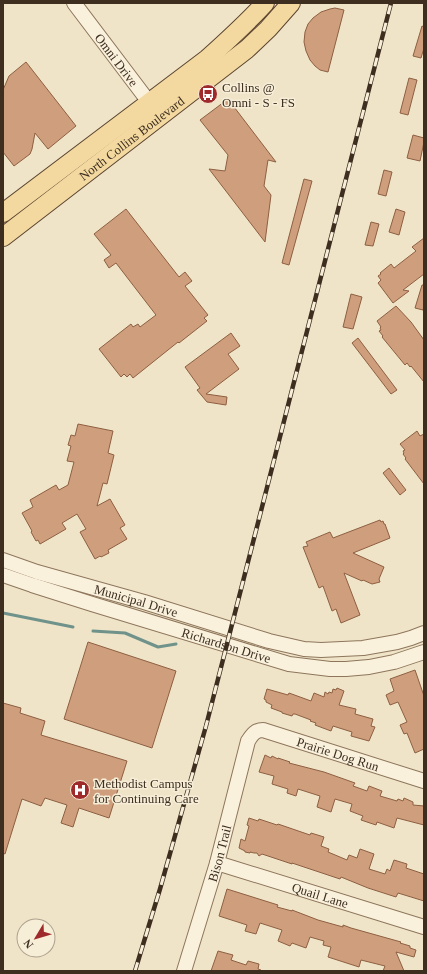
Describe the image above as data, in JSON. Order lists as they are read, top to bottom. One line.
{"streets":{"main road":["North Collins Boulevard"],"street":["Omni Drive","Municipal Drive","Richardson Drive","Prairie Dog Run","Bison Trail","Quail Lane"]},"crossings":[["Omni Drive","North Collins Boulevard"],["Municipal Drive","Richardson Drive"],["Prairie Dog Run","Bison Trail"],["Bison Trail","Quail Lane"]],"places":{"bus stop":["Collins @ Omni - S - FS"],"hospital":["Methodist Campus for Continuing Care"]},"north":"bottom left"}
